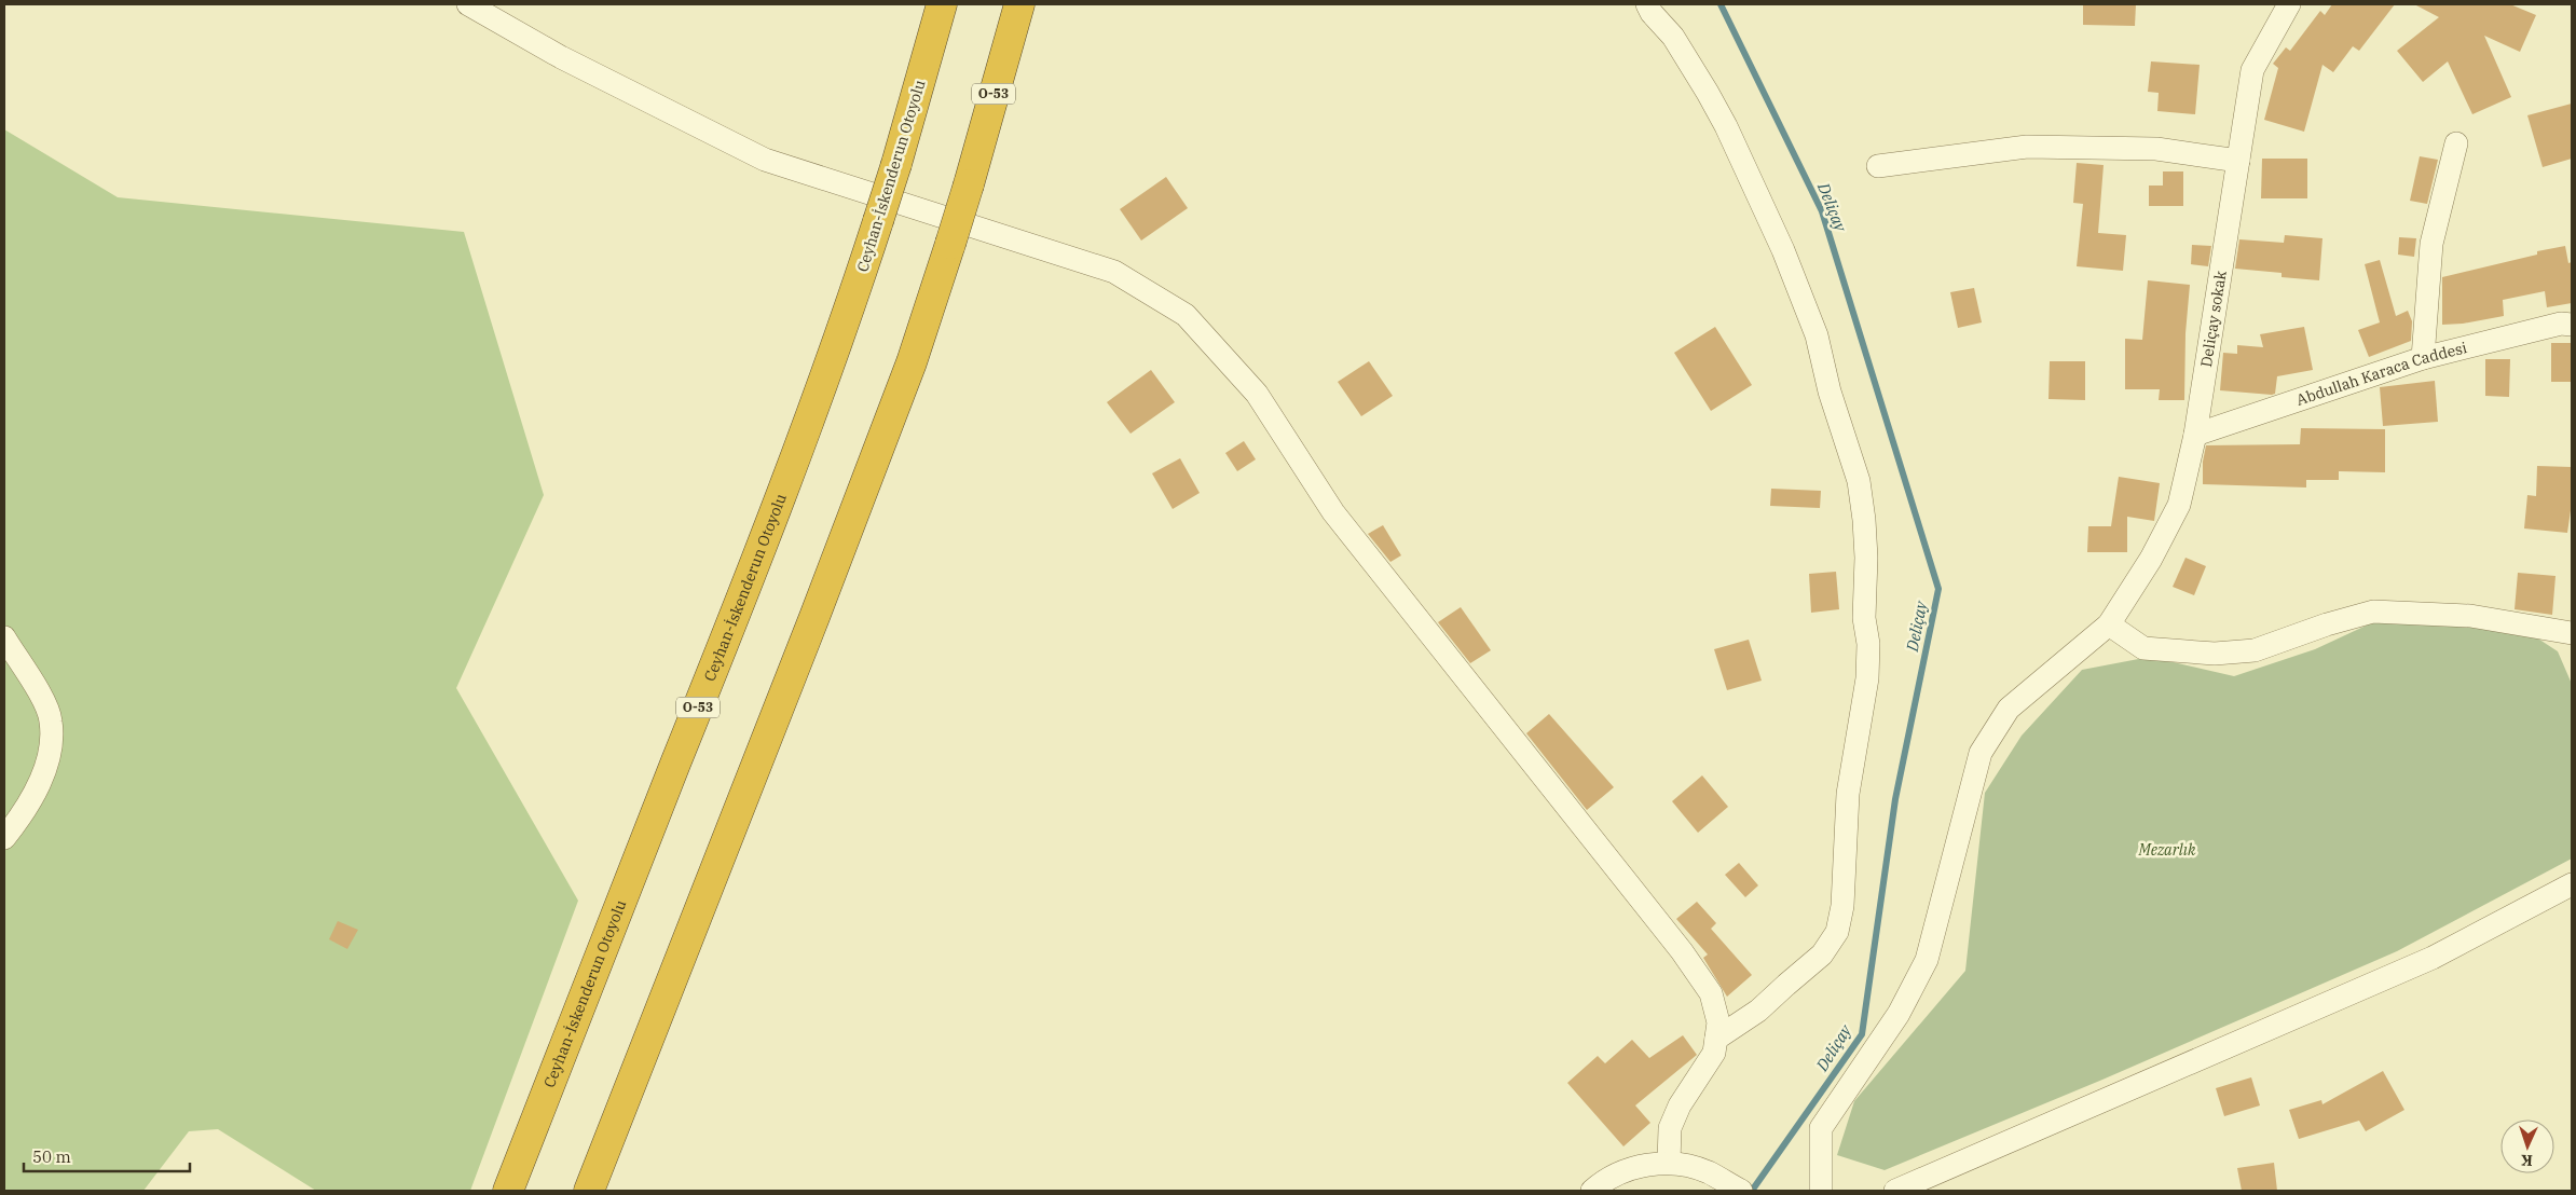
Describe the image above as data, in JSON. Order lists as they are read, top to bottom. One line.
{"streets":{"highway":["O-53","Ceyhan-İskenderun Otoyolu"],"street":["Deliçay sokak","Abdullah Karaca Caddesi"]},"crossings":[["Deliçay sokak","Abdullah Karaca Caddesi"]],"water":["Deliçay"],"parks":["Mezarlık"],"scale_bar":"50 m","north":"bottom"}
